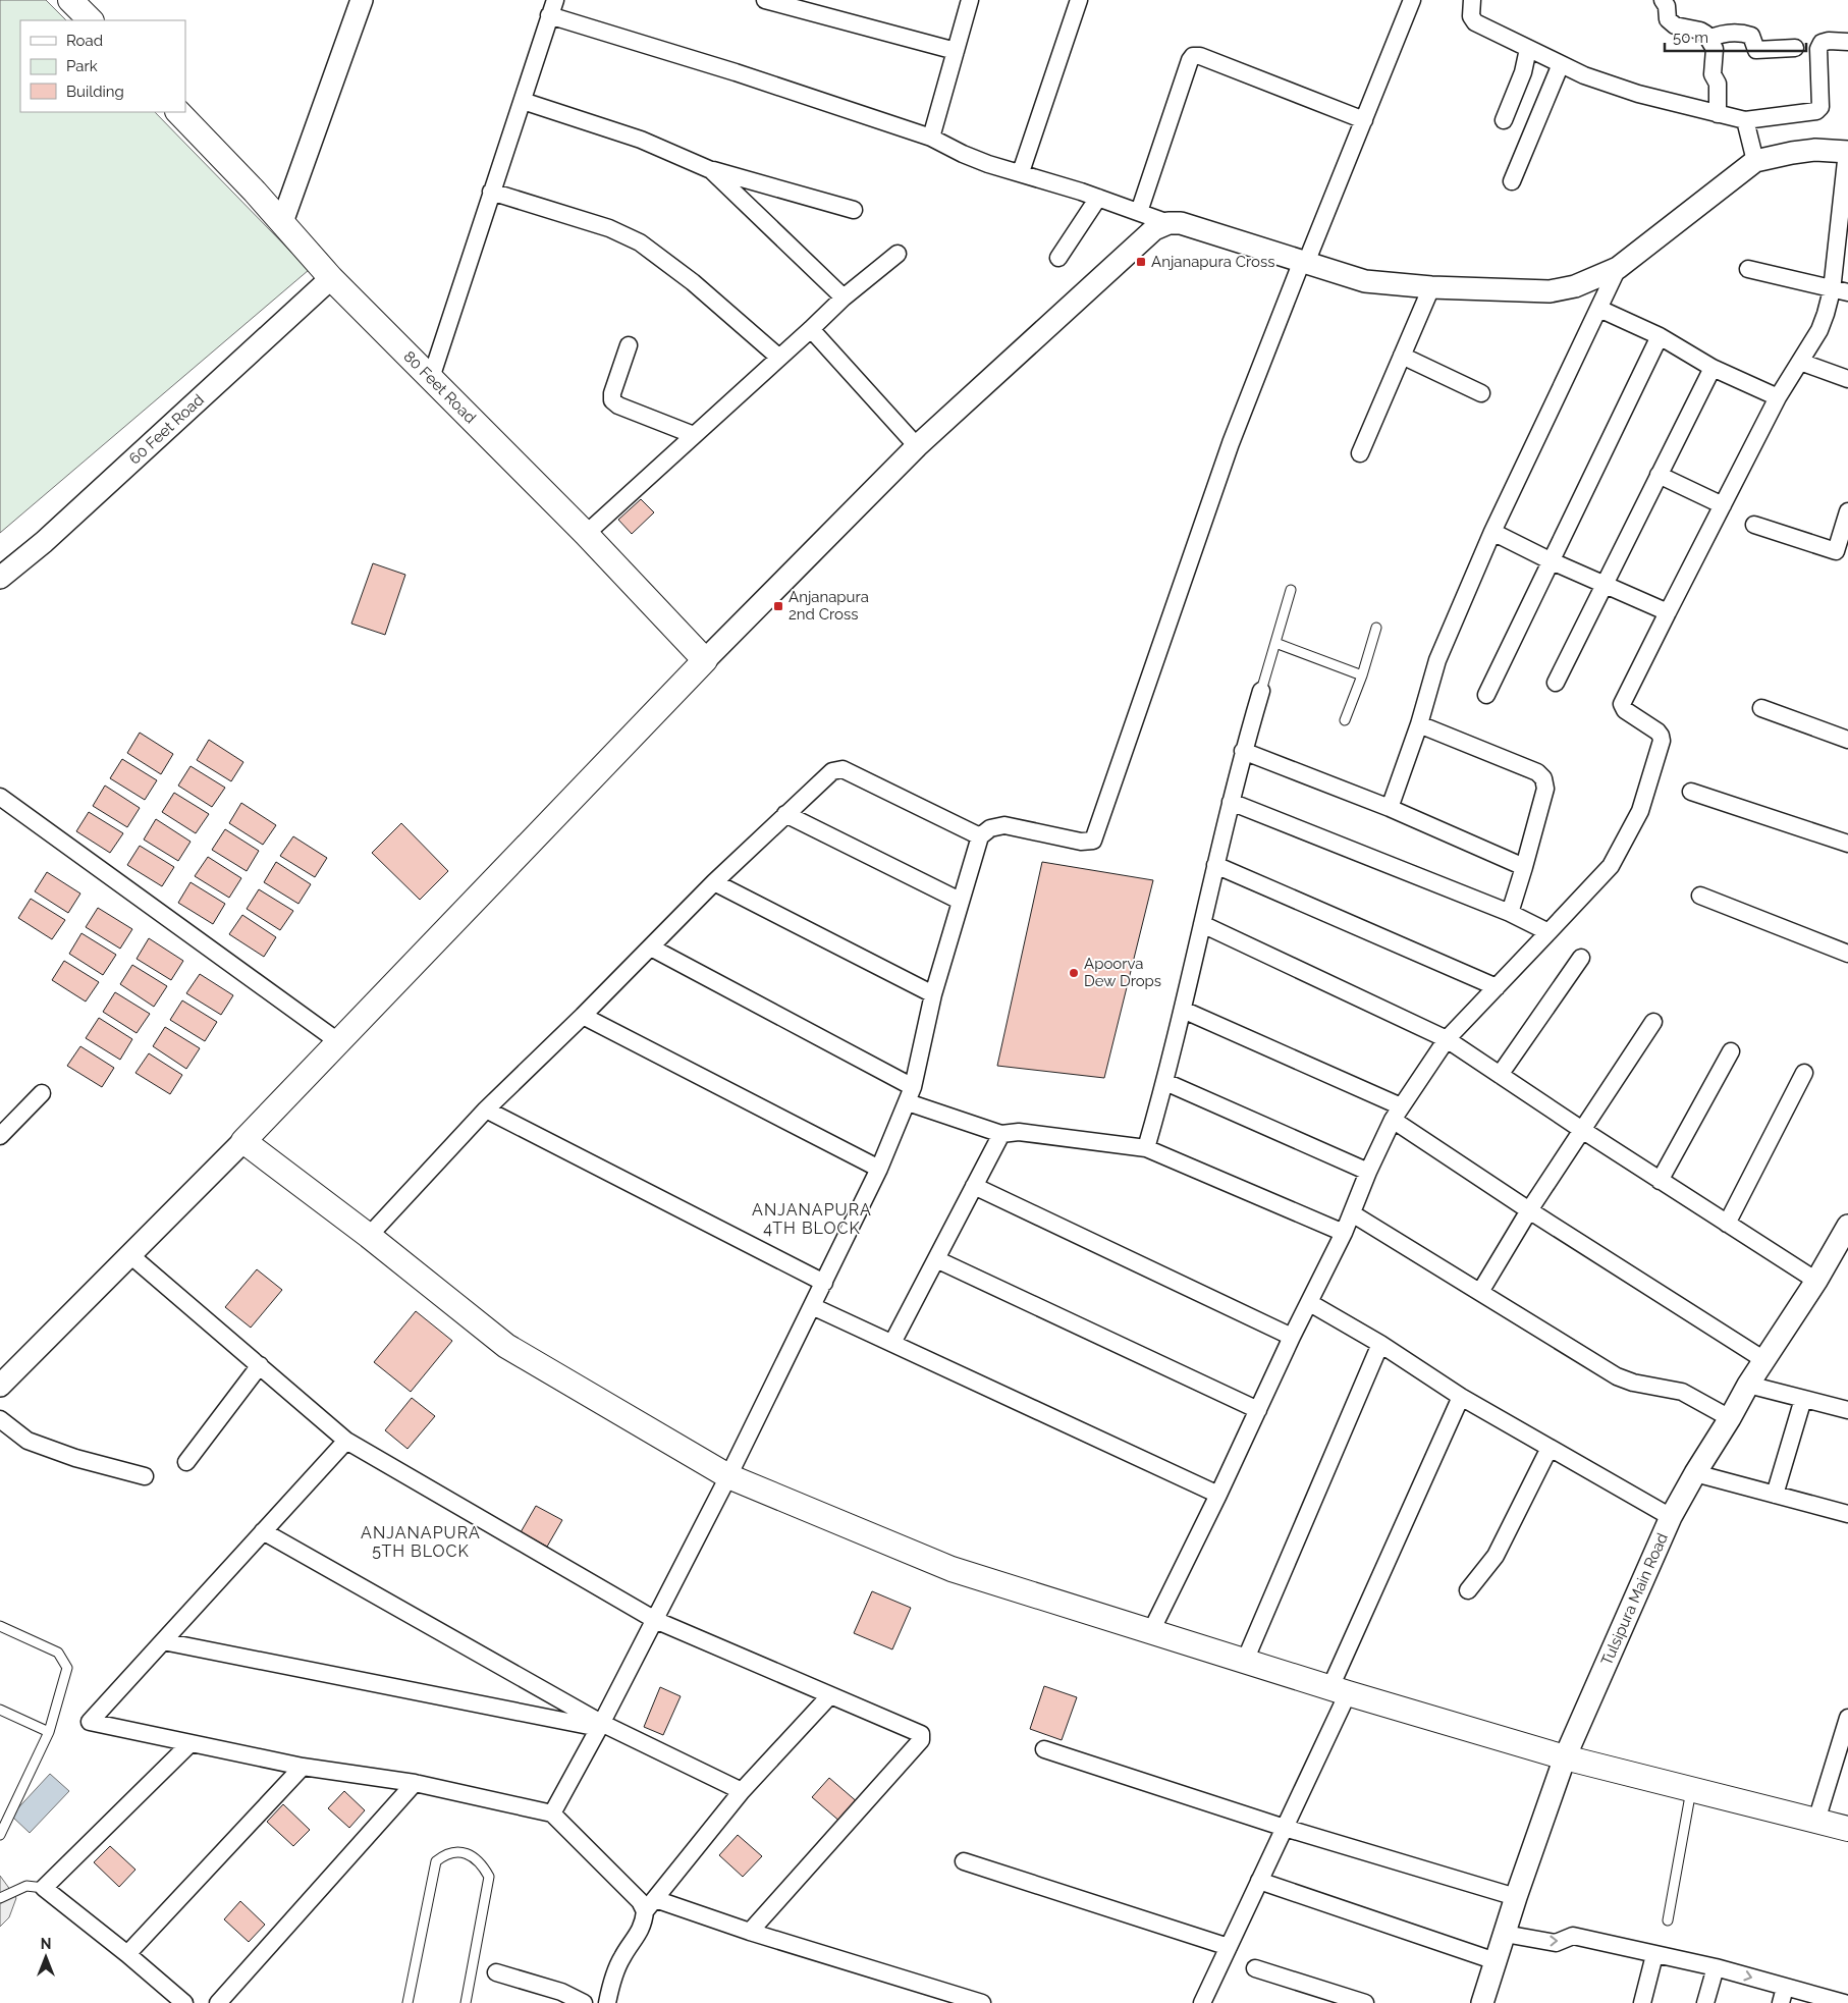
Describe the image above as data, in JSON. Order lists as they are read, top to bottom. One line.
{"streets":{"main road":["80 Feet Road"],"street":["60 Feet Road","Tulsipura Main Road"]},"crossings":[["80 Feet Road","60 Feet Road"]],"districts":["ANJANAPURA 4TH BLOCK","ANJANAPURA 5TH BLOCK"],"places":{"transit":["Anjanapura Cross","Anjanapura 2nd Cross"],"other":["Apoorva Dew Drops"]},"legend":["Road","Park","Building"],"scale_bar":"50 m","north":"top"}
